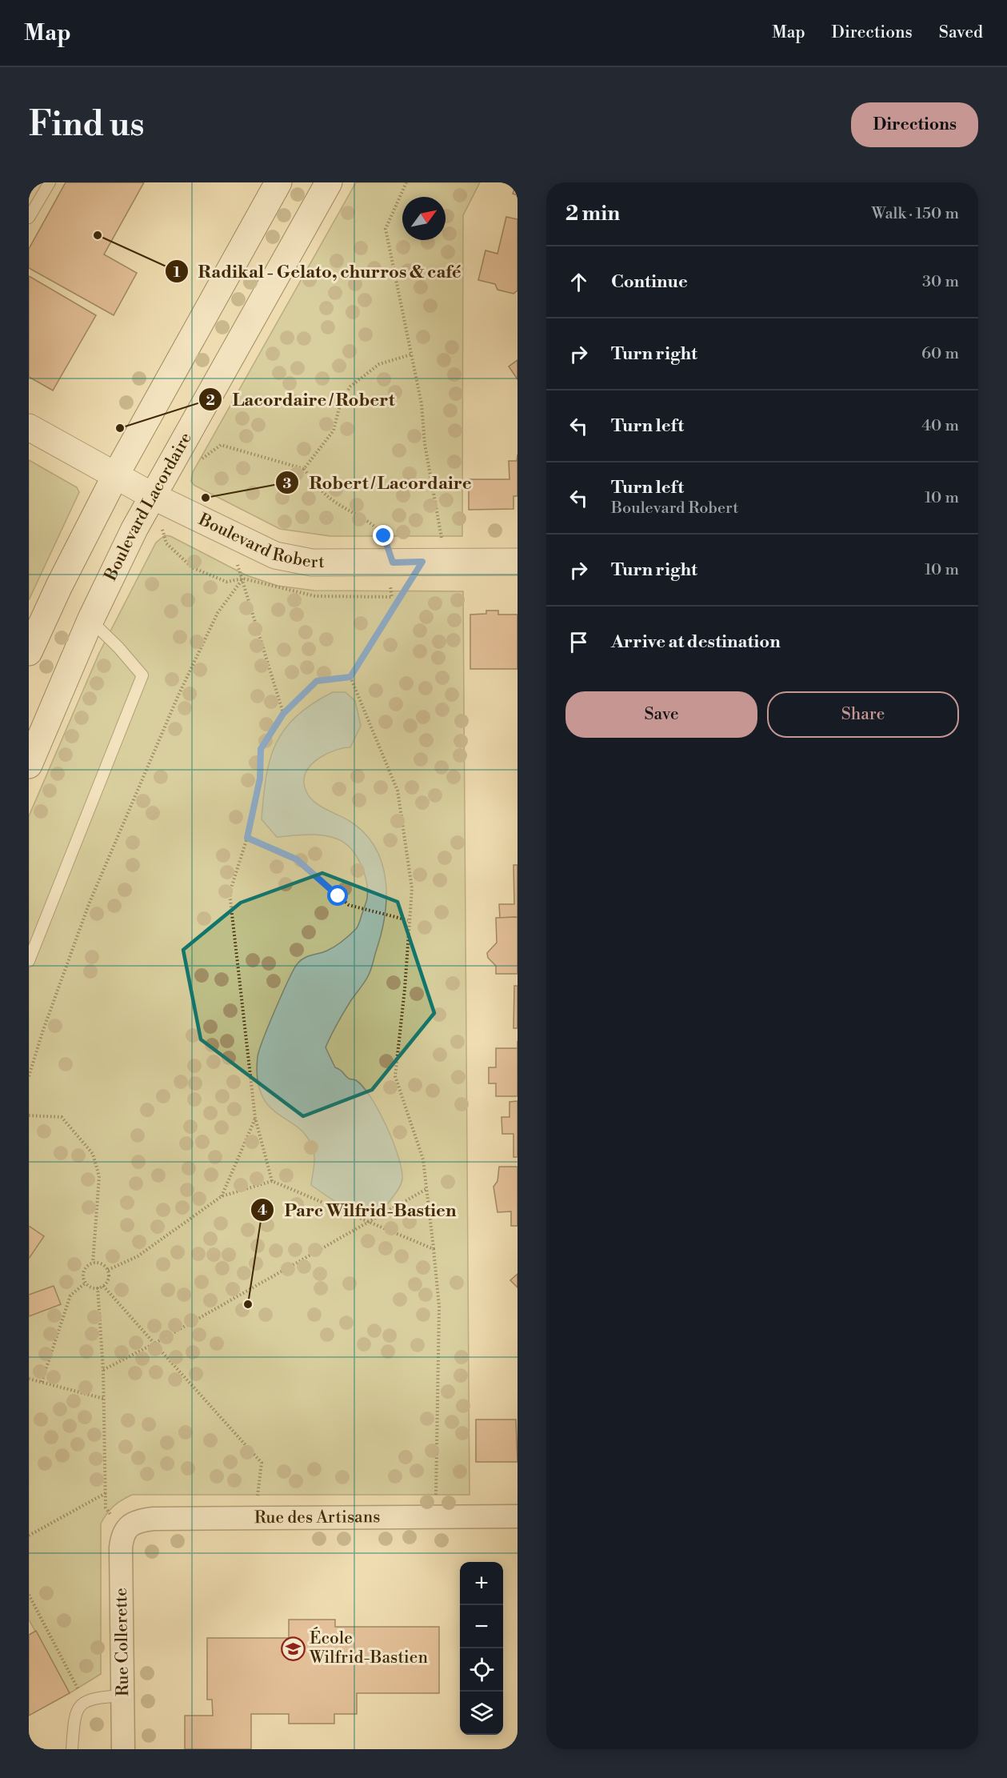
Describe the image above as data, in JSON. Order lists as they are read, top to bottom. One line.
{"streets":{"main road":["Boulevard Lacordaire","Boulevard Robert"],"street":["Rue des Artisans","Rue Collerette"]},"crossings":[["Boulevard Lacordaire","Boulevard Robert"],["Rue des Artisans","Rue Collerette"]],"places":{"other":["Radikal - Gelato, churros & café","Lacordaire / Robert","Robert / Lacordaire","Parc Wilfrid-Bastien"],"school or university":["École Wilfrid-Bastien"]},"north":"top right","page":{"header":"Map","nav":["Map","Directions","Saved"],"buttons":["Directions",["Save","Share"]],"title":"Find us","heading":["2 min","Walk · 150 m"],"list":[["Continue","30 m"],["Turn right","60 m"],["Turn left","40 m"],["Turn left","Boulevard Robert","10 m"],["Turn right","10 m"],"Arrive at destination"],"map_buttons":["+","−"]}}
